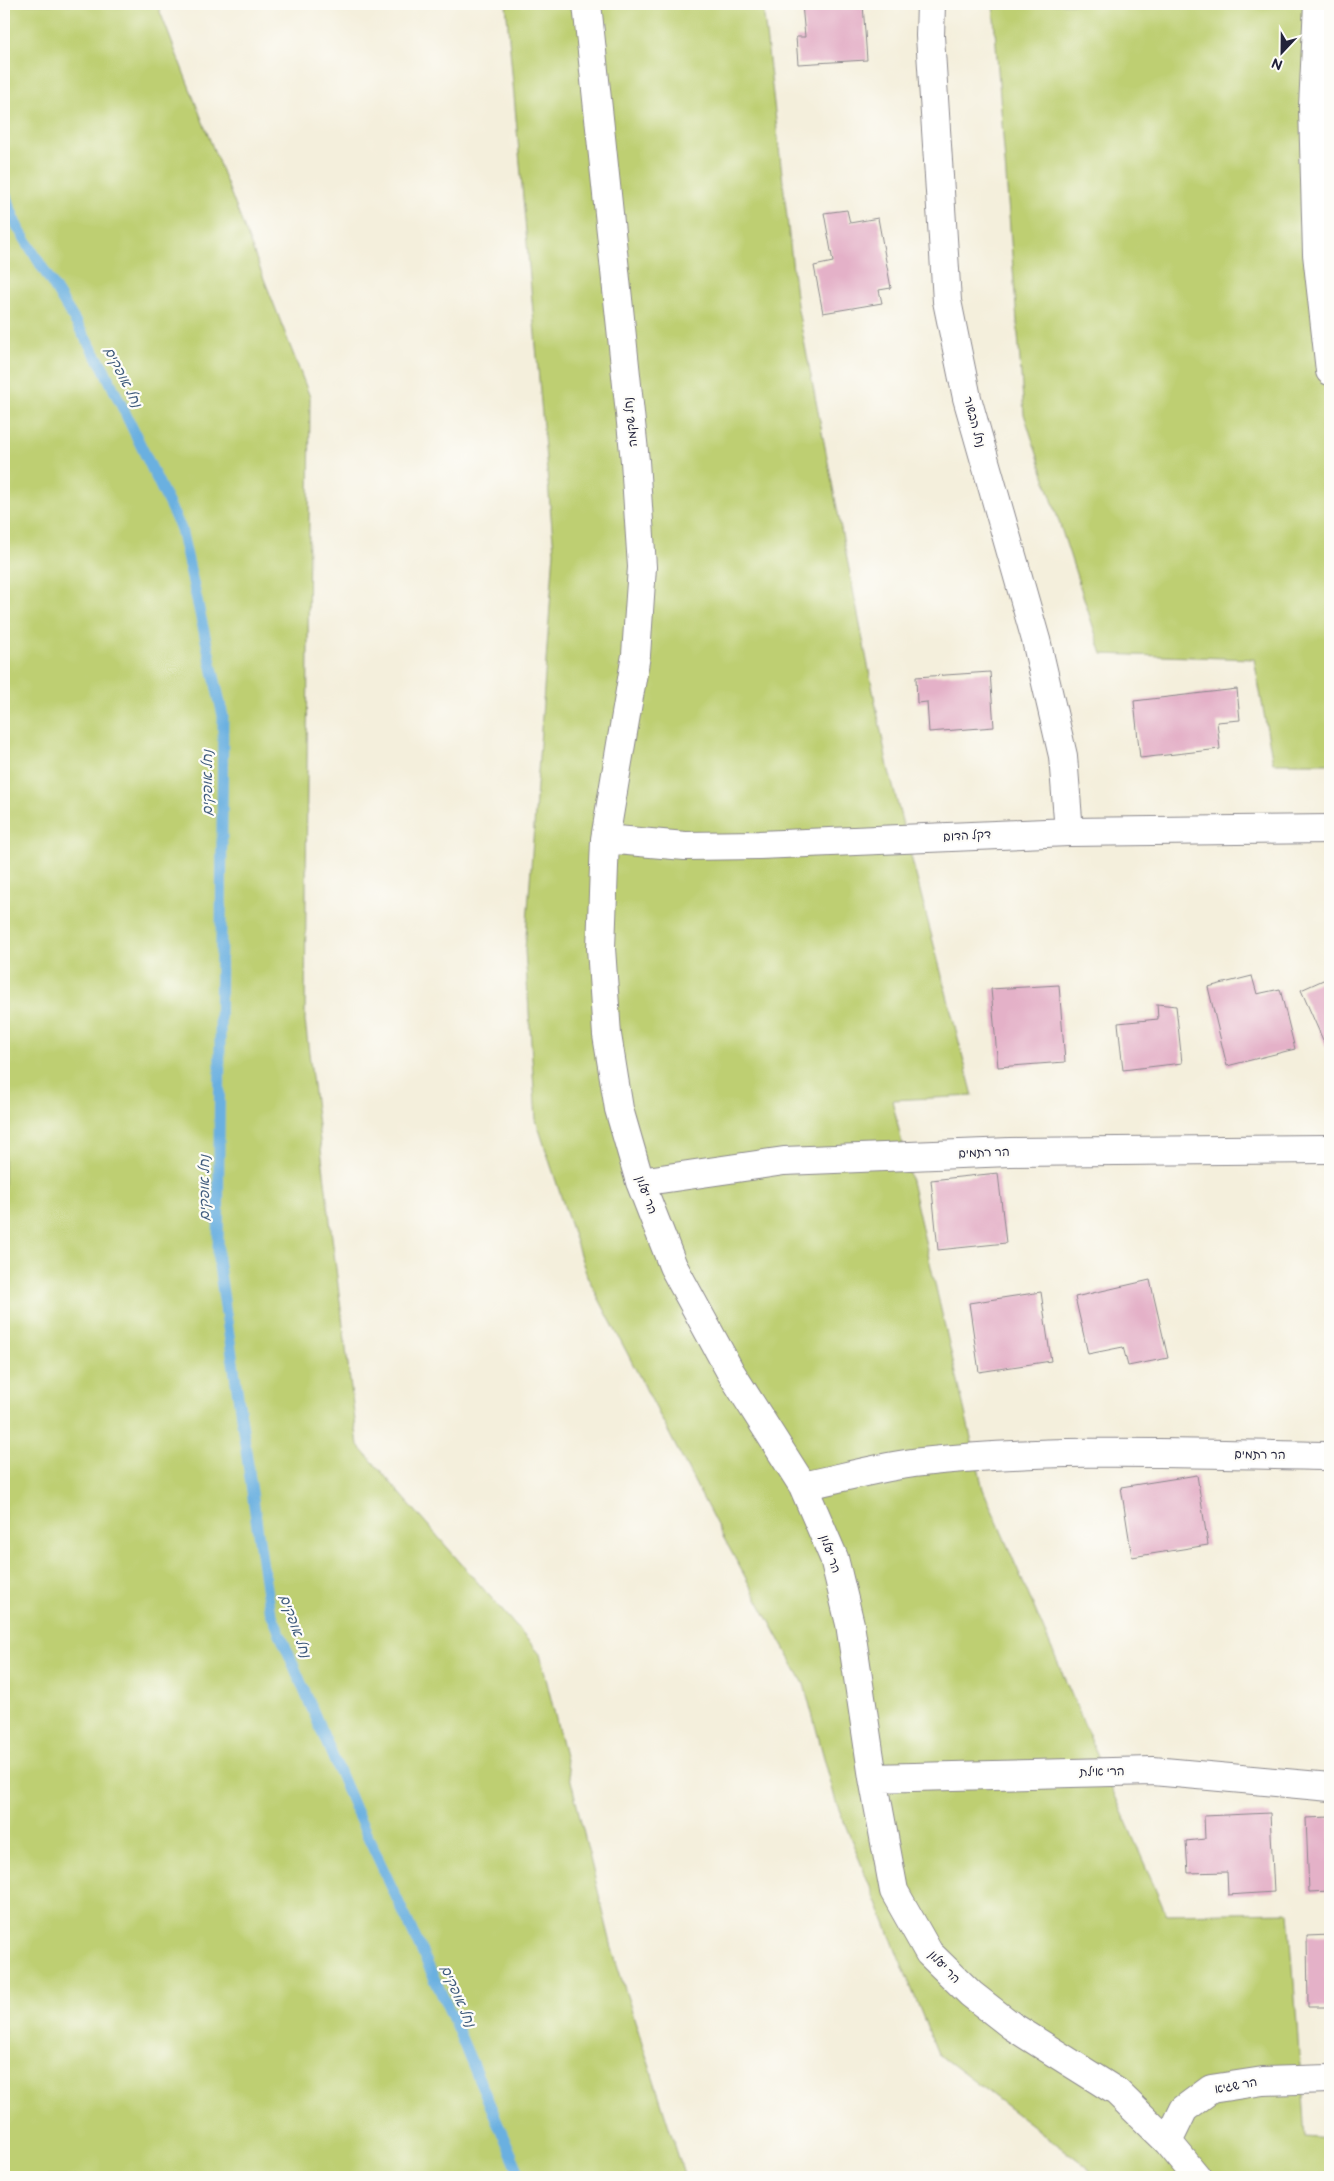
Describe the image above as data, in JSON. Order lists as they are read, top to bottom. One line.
{"streets":{"street":["נחל שקמה","נחל הבשור","דקל הדום","הר רתמים","הר יעלון","הרי אילת","הר שגיא"]},"crossings":[["נחל שקמה","דקל הדום"],["נחל שקמה","הר יעלון"],["נחל הבשור","דקל הדום"],["דקל הדום","הר יעלון"],["הר רתמים","הר יעלון"],["הר יעלון","הרי אילת"],["הר יעלון","הר שגיא"]],"water":["נחל אופקים"],"north":"bottom"}
